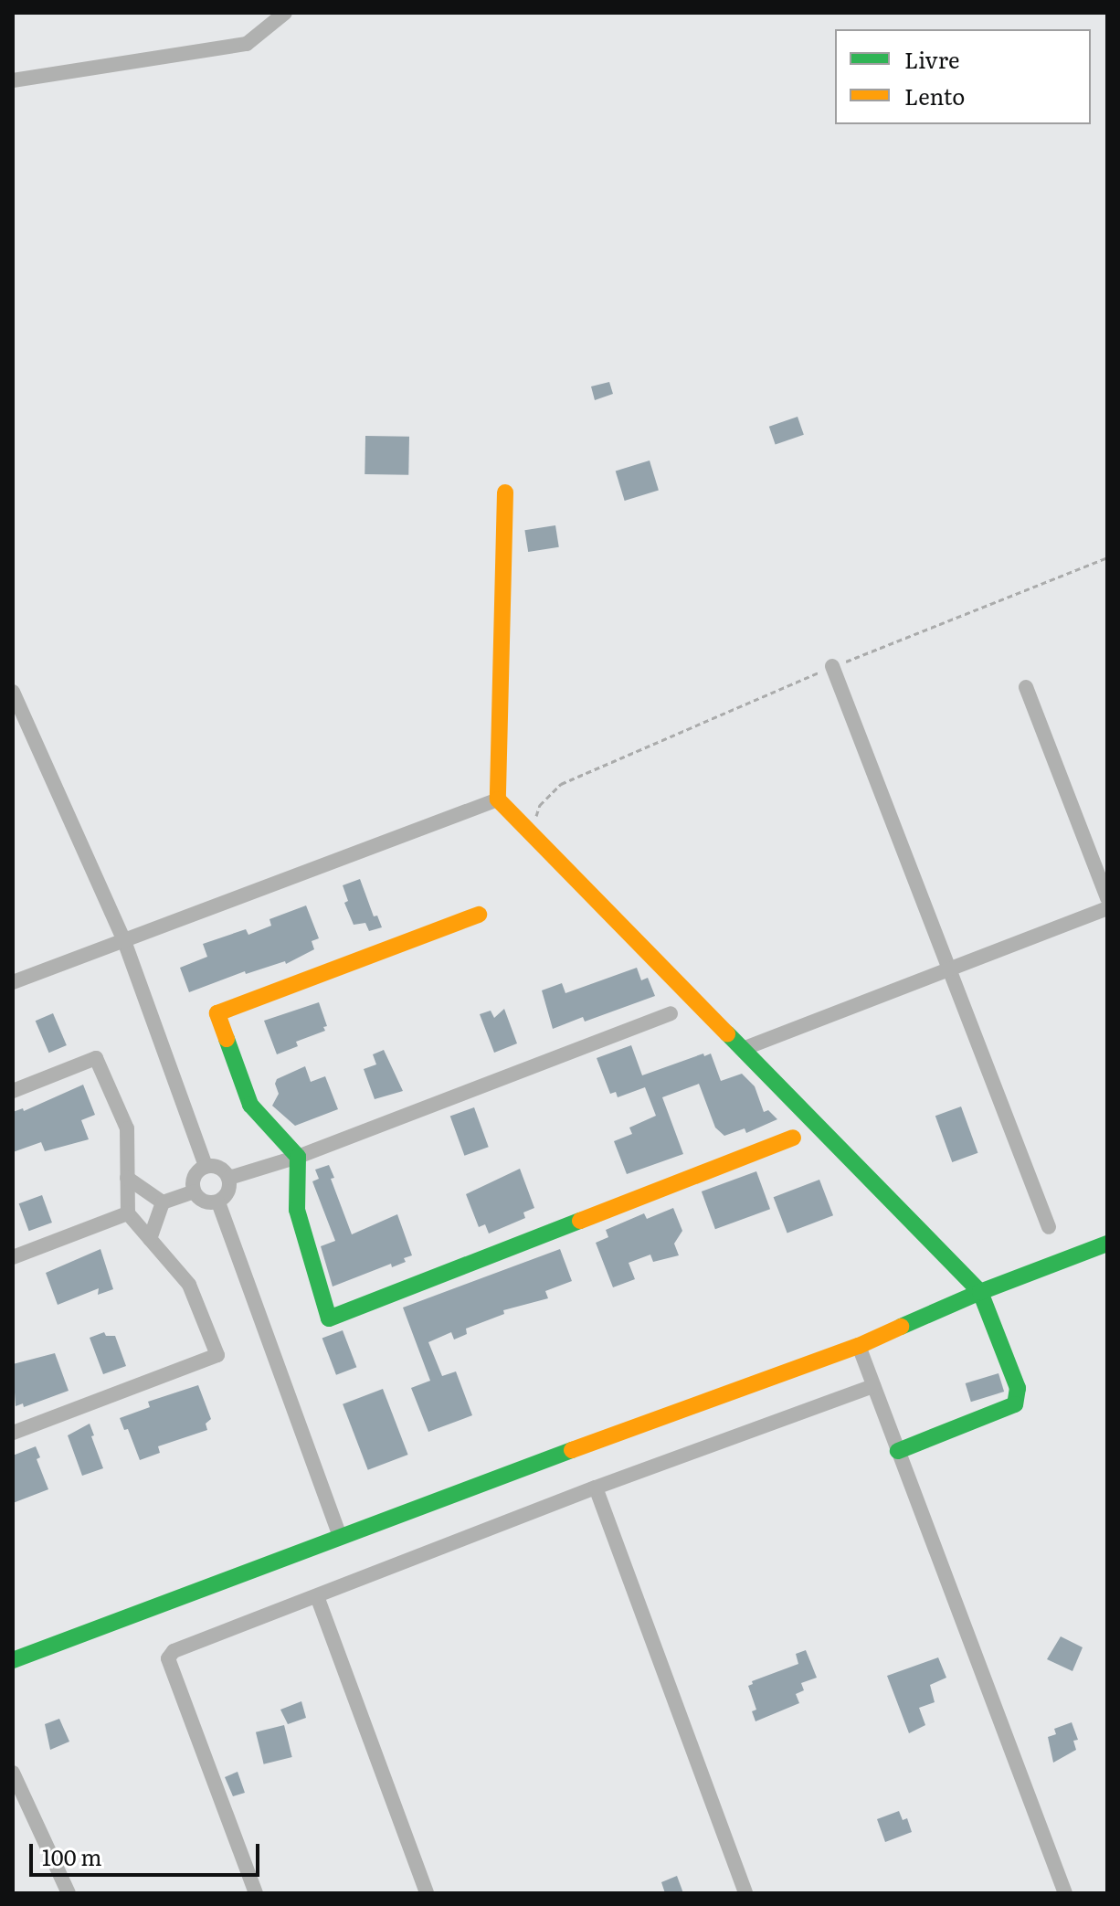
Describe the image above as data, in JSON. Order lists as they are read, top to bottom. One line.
{"legend":["Livre","Lento"],"scale_bar":"100 m"}
